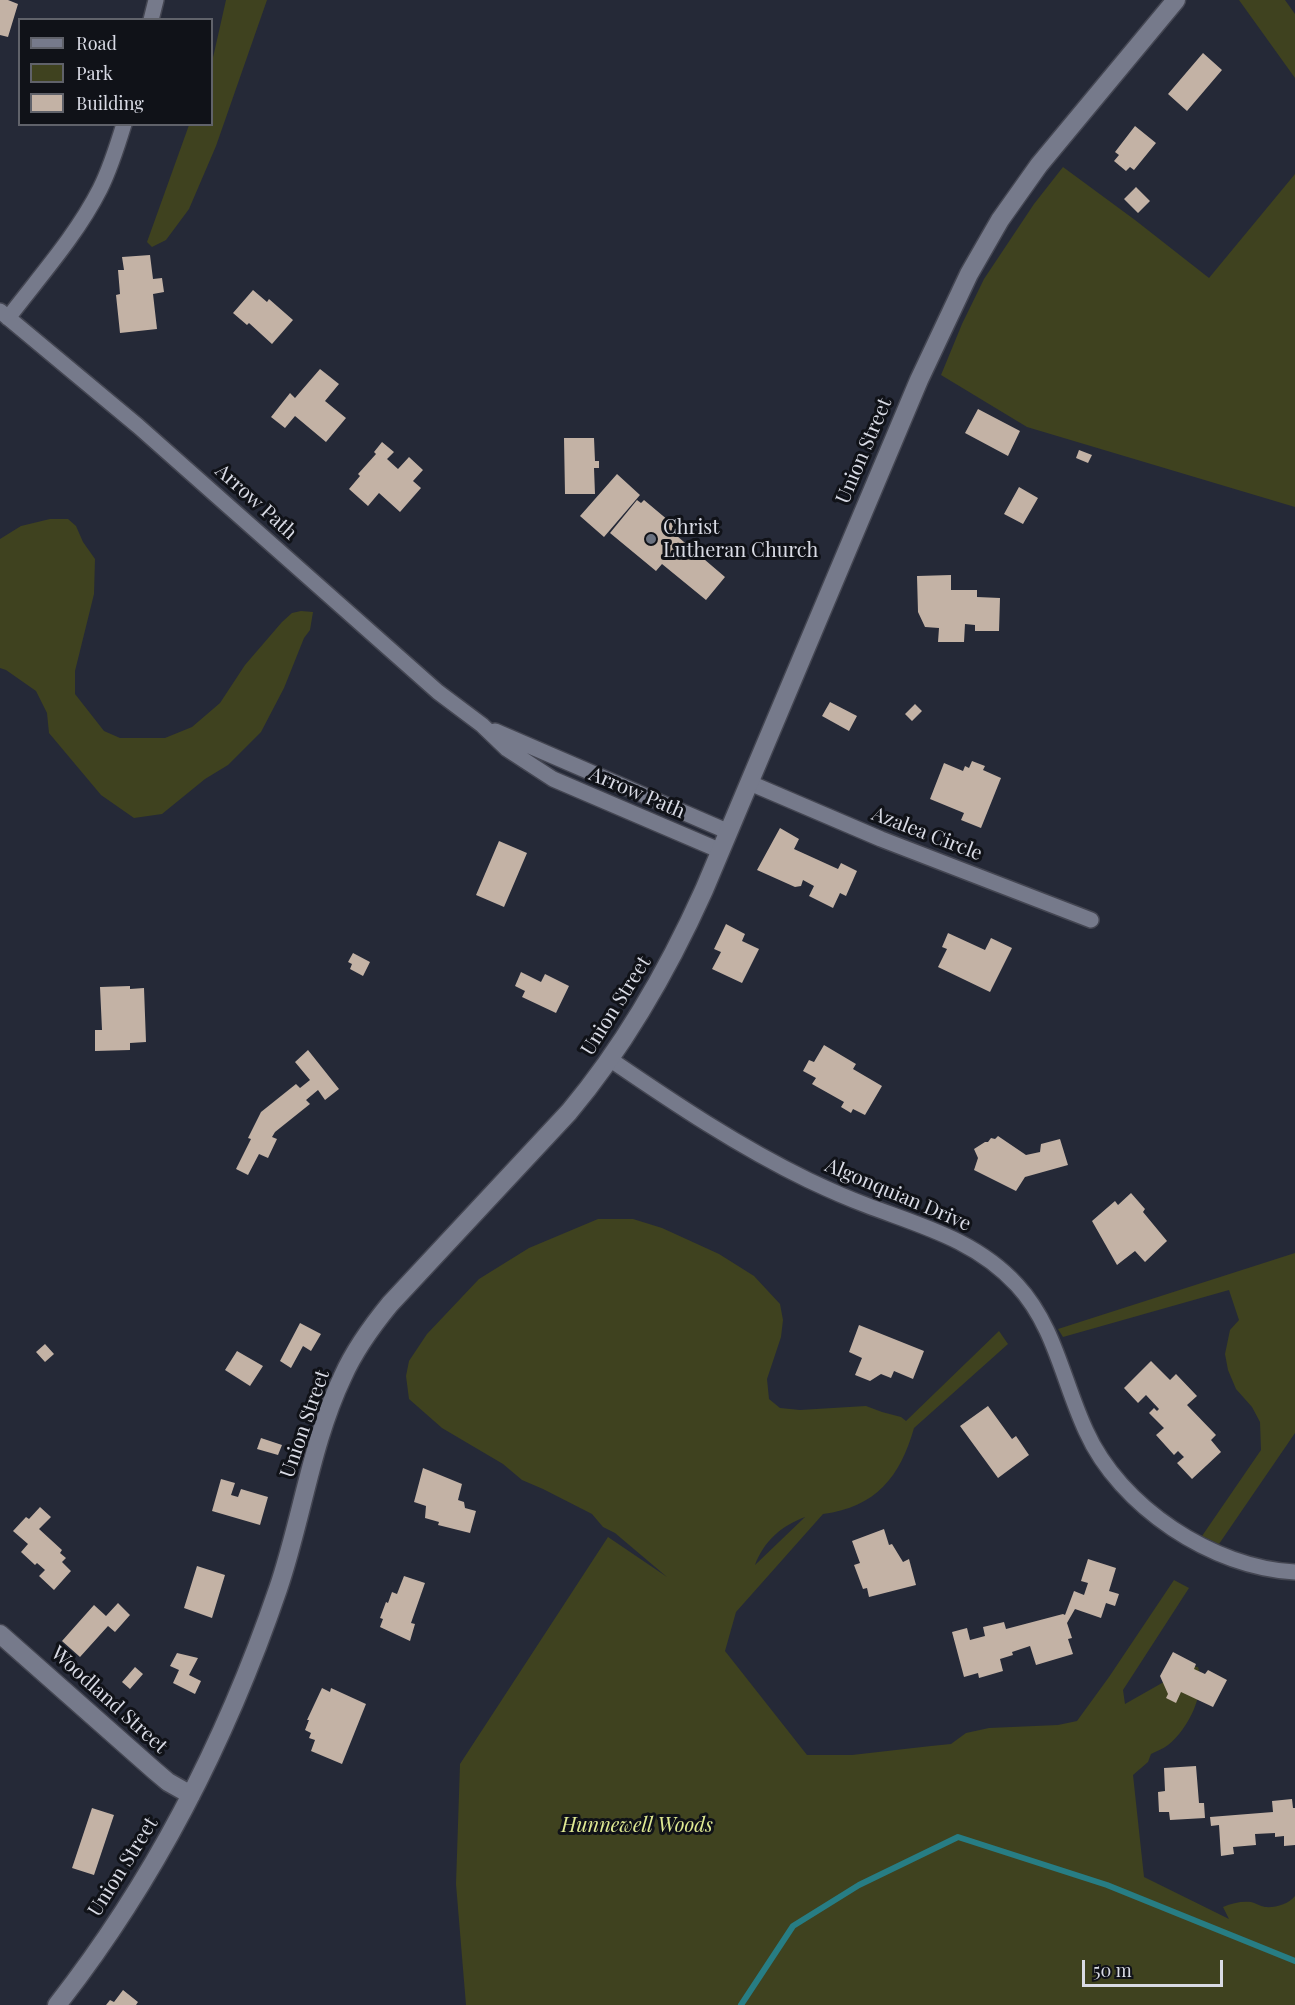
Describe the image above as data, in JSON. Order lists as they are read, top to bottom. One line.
{"streets":{"street":["Union Street","Arrow Path","Azalea Circle","Algonquian Drive","Woodland Street"]},"crossings":[["Union Street","Arrow Path"],["Union Street","Azalea Circle"],["Union Street","Algonquian Drive"],["Union Street","Woodland Street"]],"parks":["Hunnewell Woods"],"places":["Christ Lutheran Church"],"legend":["Road","Park","Building"],"scale_bar":"50 m"}
